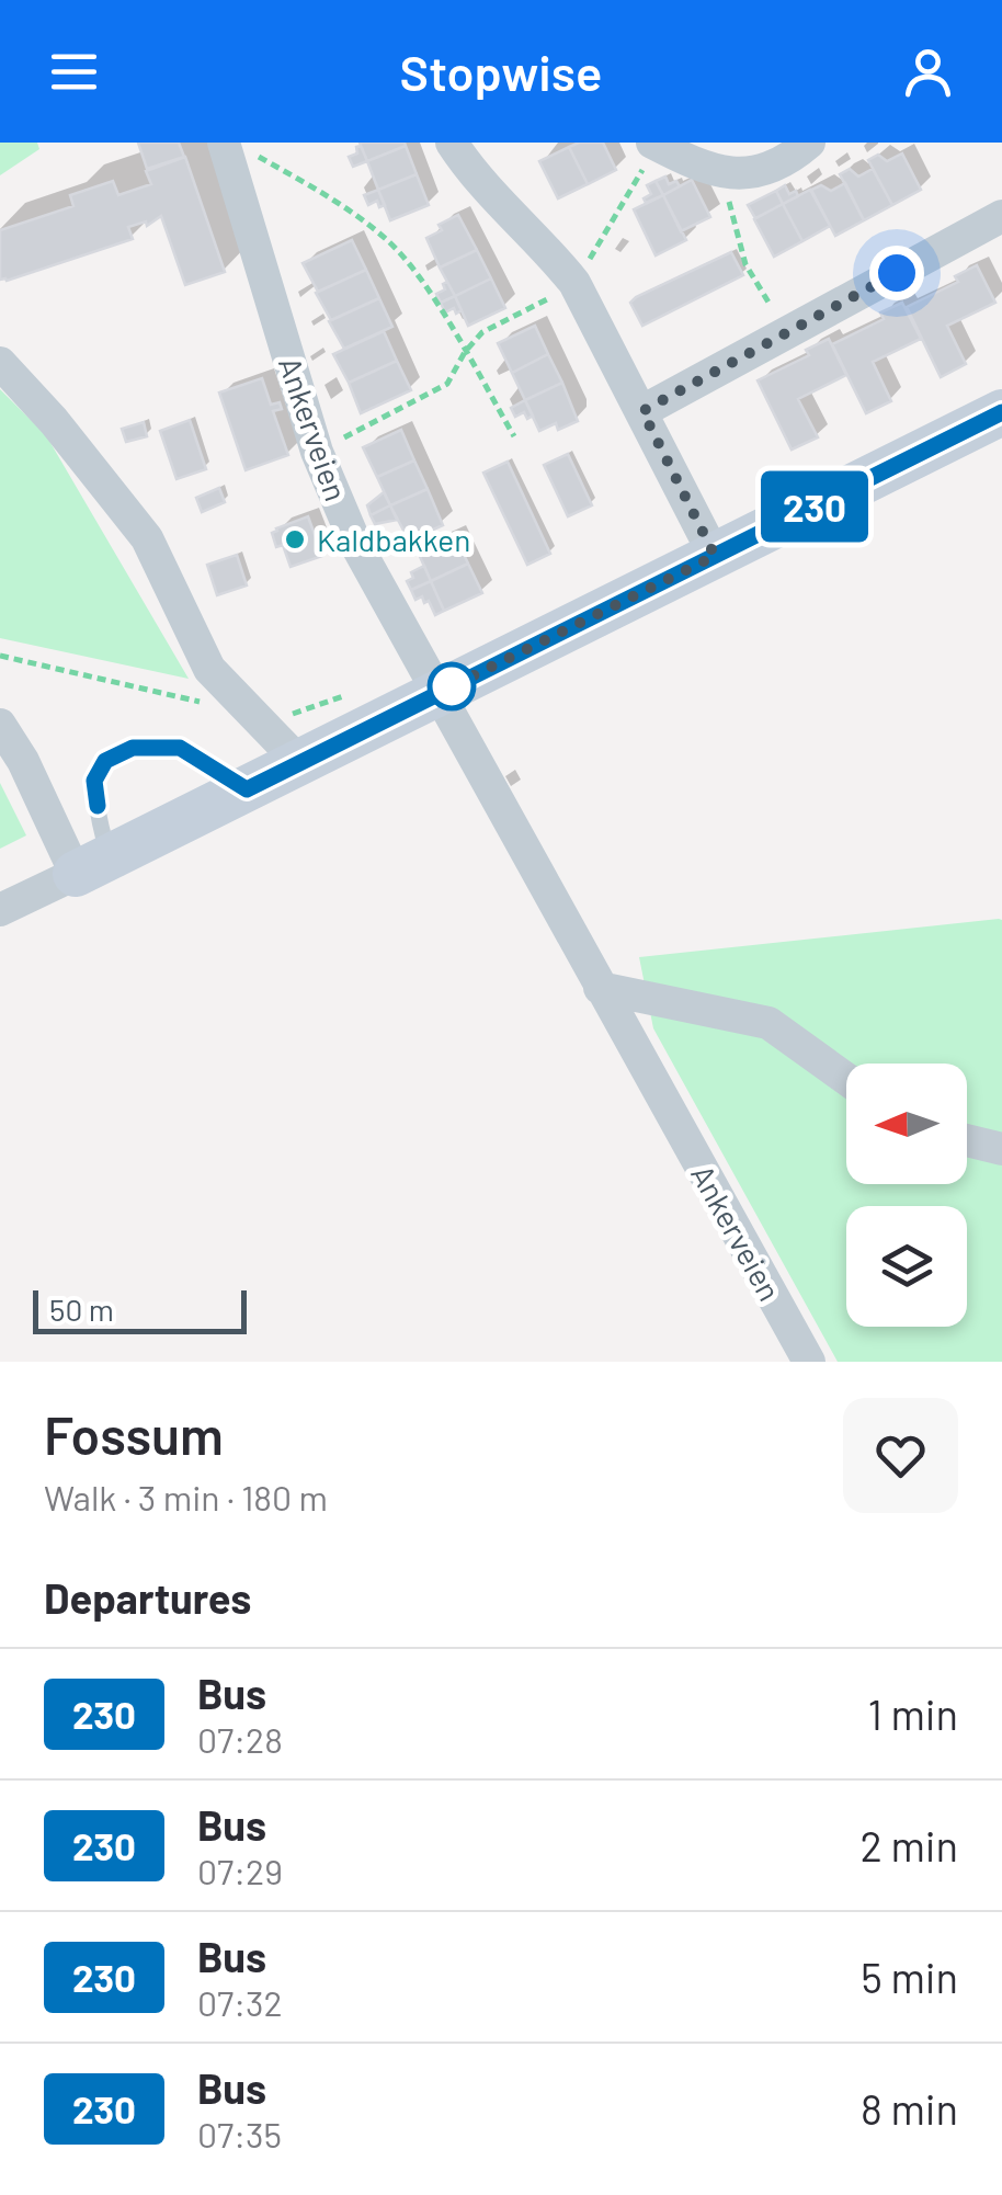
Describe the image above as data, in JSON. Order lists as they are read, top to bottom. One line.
{"streets":{"street":["Ankerveien"]},"places":["Kaldbakken"],"lines":["bus line 230"],"scale_bar":"50 m","north":"left","page":{"header":"Stopwise","on_map":"230","scale":"50 m","heading":[["Fossum","Walk · 3 min · 180 m"],"Departures"],"list":[{"mark":"230","name":"Bus","note":"07:28","value":"1 min"},{"mark":"230","name":"Bus","note":"07:29","value":"2 min"},{"mark":"230","name":"Bus","note":"07:32","value":"5 min"},{"mark":"230","name":"Bus","note":"07:35","value":"8 min"}]}}
